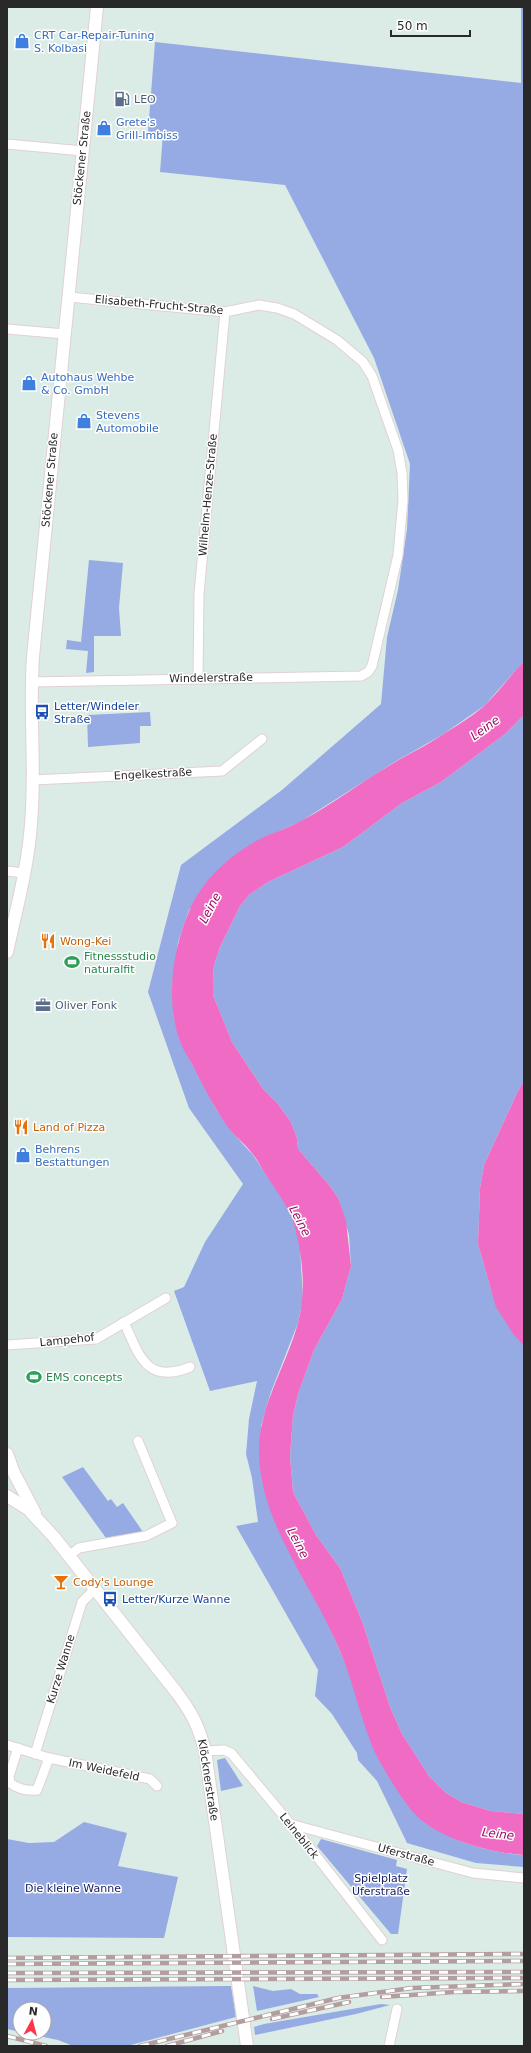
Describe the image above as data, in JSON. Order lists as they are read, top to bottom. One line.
{"streets":{"main road":["Stöckener Straße","Klöcknerstraße"],"street":["Elisabeth-Frucht-Straße","Wilhelm-Henze-Straße","Windelerstraße","Engelkestraße","Lampehof","Kurze Wanne","Im Weidefeld","Leineblick","Uferstraße"]},"crossings":[["Stöckener Straße","Elisabeth-Frucht-Straße"],["Stöckener Straße","Windelerstraße"],["Stöckener Straße","Engelkestraße"],["Elisabeth-Frucht-Straße","Wilhelm-Henze-Straße"],["Elisabeth-Frucht-Straße","Windelerstraße"],["Wilhelm-Henze-Straße","Windelerstraße"],["Kurze Wanne","Im Weidefeld"],["Kurze Wanne","Klöcknerstraße"],["Klöcknerstraße","Leineblick"],["Leineblick","Uferstraße"]],"water":["Leine"],"parks":["Spielplatz Uferstraße","Die kleine Wanne"],"places":{"shop":["CRT Car-Repair-Tuning S. Kolbasi","Grete's Grill-Imbiss","Autohaus Wehbe & Co. GmbH","Stevens Automobile","Behrens Bestattungen"],"fuel station":["LEO"],"bus stop":["Letter/Windeler Straße","Letter/Kurze Wanne"],"restaurant":["Wong-Kei","Land of Pizza"],"sports":["Fitnessstudio naturalfit","EMS concepts"],"office":["Oliver Fonk"],"bar":["Cody's Lounge"]},"scale_bar":"50 m","north":"top"}
